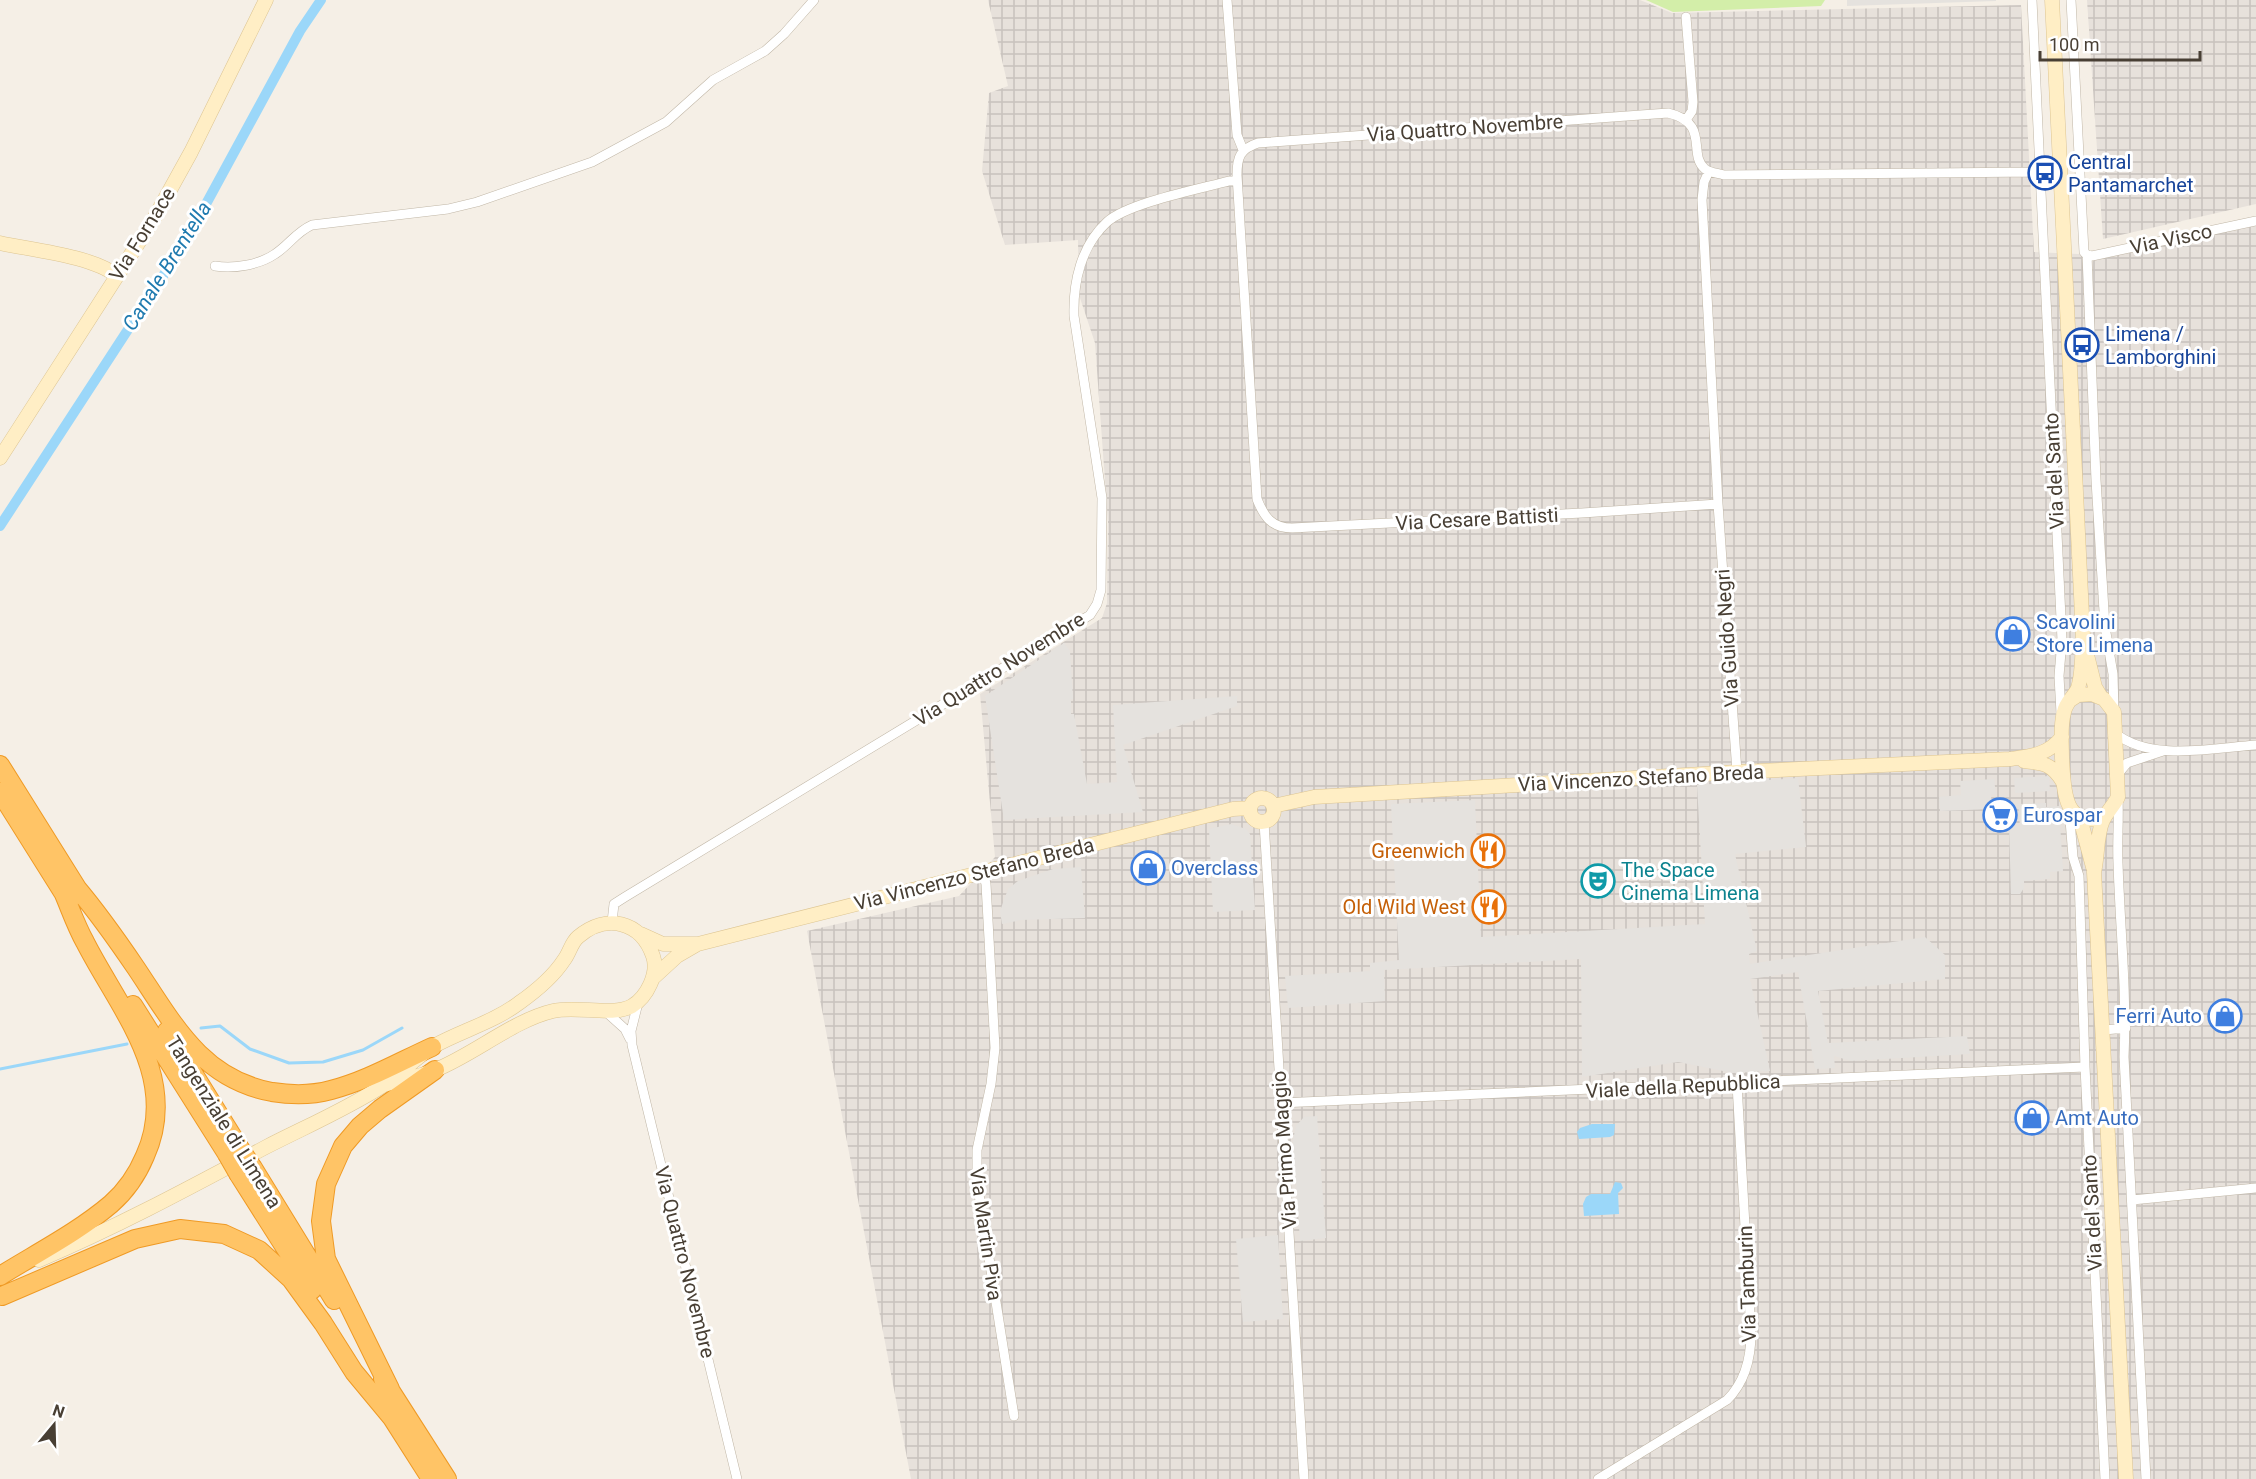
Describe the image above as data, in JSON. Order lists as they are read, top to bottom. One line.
{"streets":{"highway":["Tangenziale di Limena"],"street":["Via Quattro Novembre","Via Fornace","Via Visco","Via del Santo","Via Cesare Battisti","Via Guido Negri","Via Vincenzo Stefano Breda","Viale della Repubblica","Via Primo Maggio","Via Martin Piva","Via Tamburin"]},"crossings":[["Via Quattro Novembre","Via Cesare Battisti"],["Via Quattro Novembre","Via Vincenzo Stefano Breda"],["Via del Santo","Via Vincenzo Stefano Breda"],["Via del Santo","Viale della Repubblica"],["Via Cesare Battisti","Via Guido Negri"],["Via Guido Negri","Via Vincenzo Stefano Breda"],["Via Vincenzo Stefano Breda","Via Primo Maggio"],["Via Vincenzo Stefano Breda","Via Martin Piva"],["Viale della Repubblica","Via Primo Maggio"],["Viale della Repubblica","Via Tamburin"]],"water":["Canale Brentella"],"places":{"bus stop":["Central Pantamarchet","Limena / Lamborghini"],"shop":["Scavolini Store Limena","Overclass","Ferri Auto","Amt Auto"],"supermarket":["Eurospar"],"restaurant":["Greenwich","Old Wild West"],"theatre":["The Space Cinema Limena"]},"scale_bar":"100 m","north":"top"}
